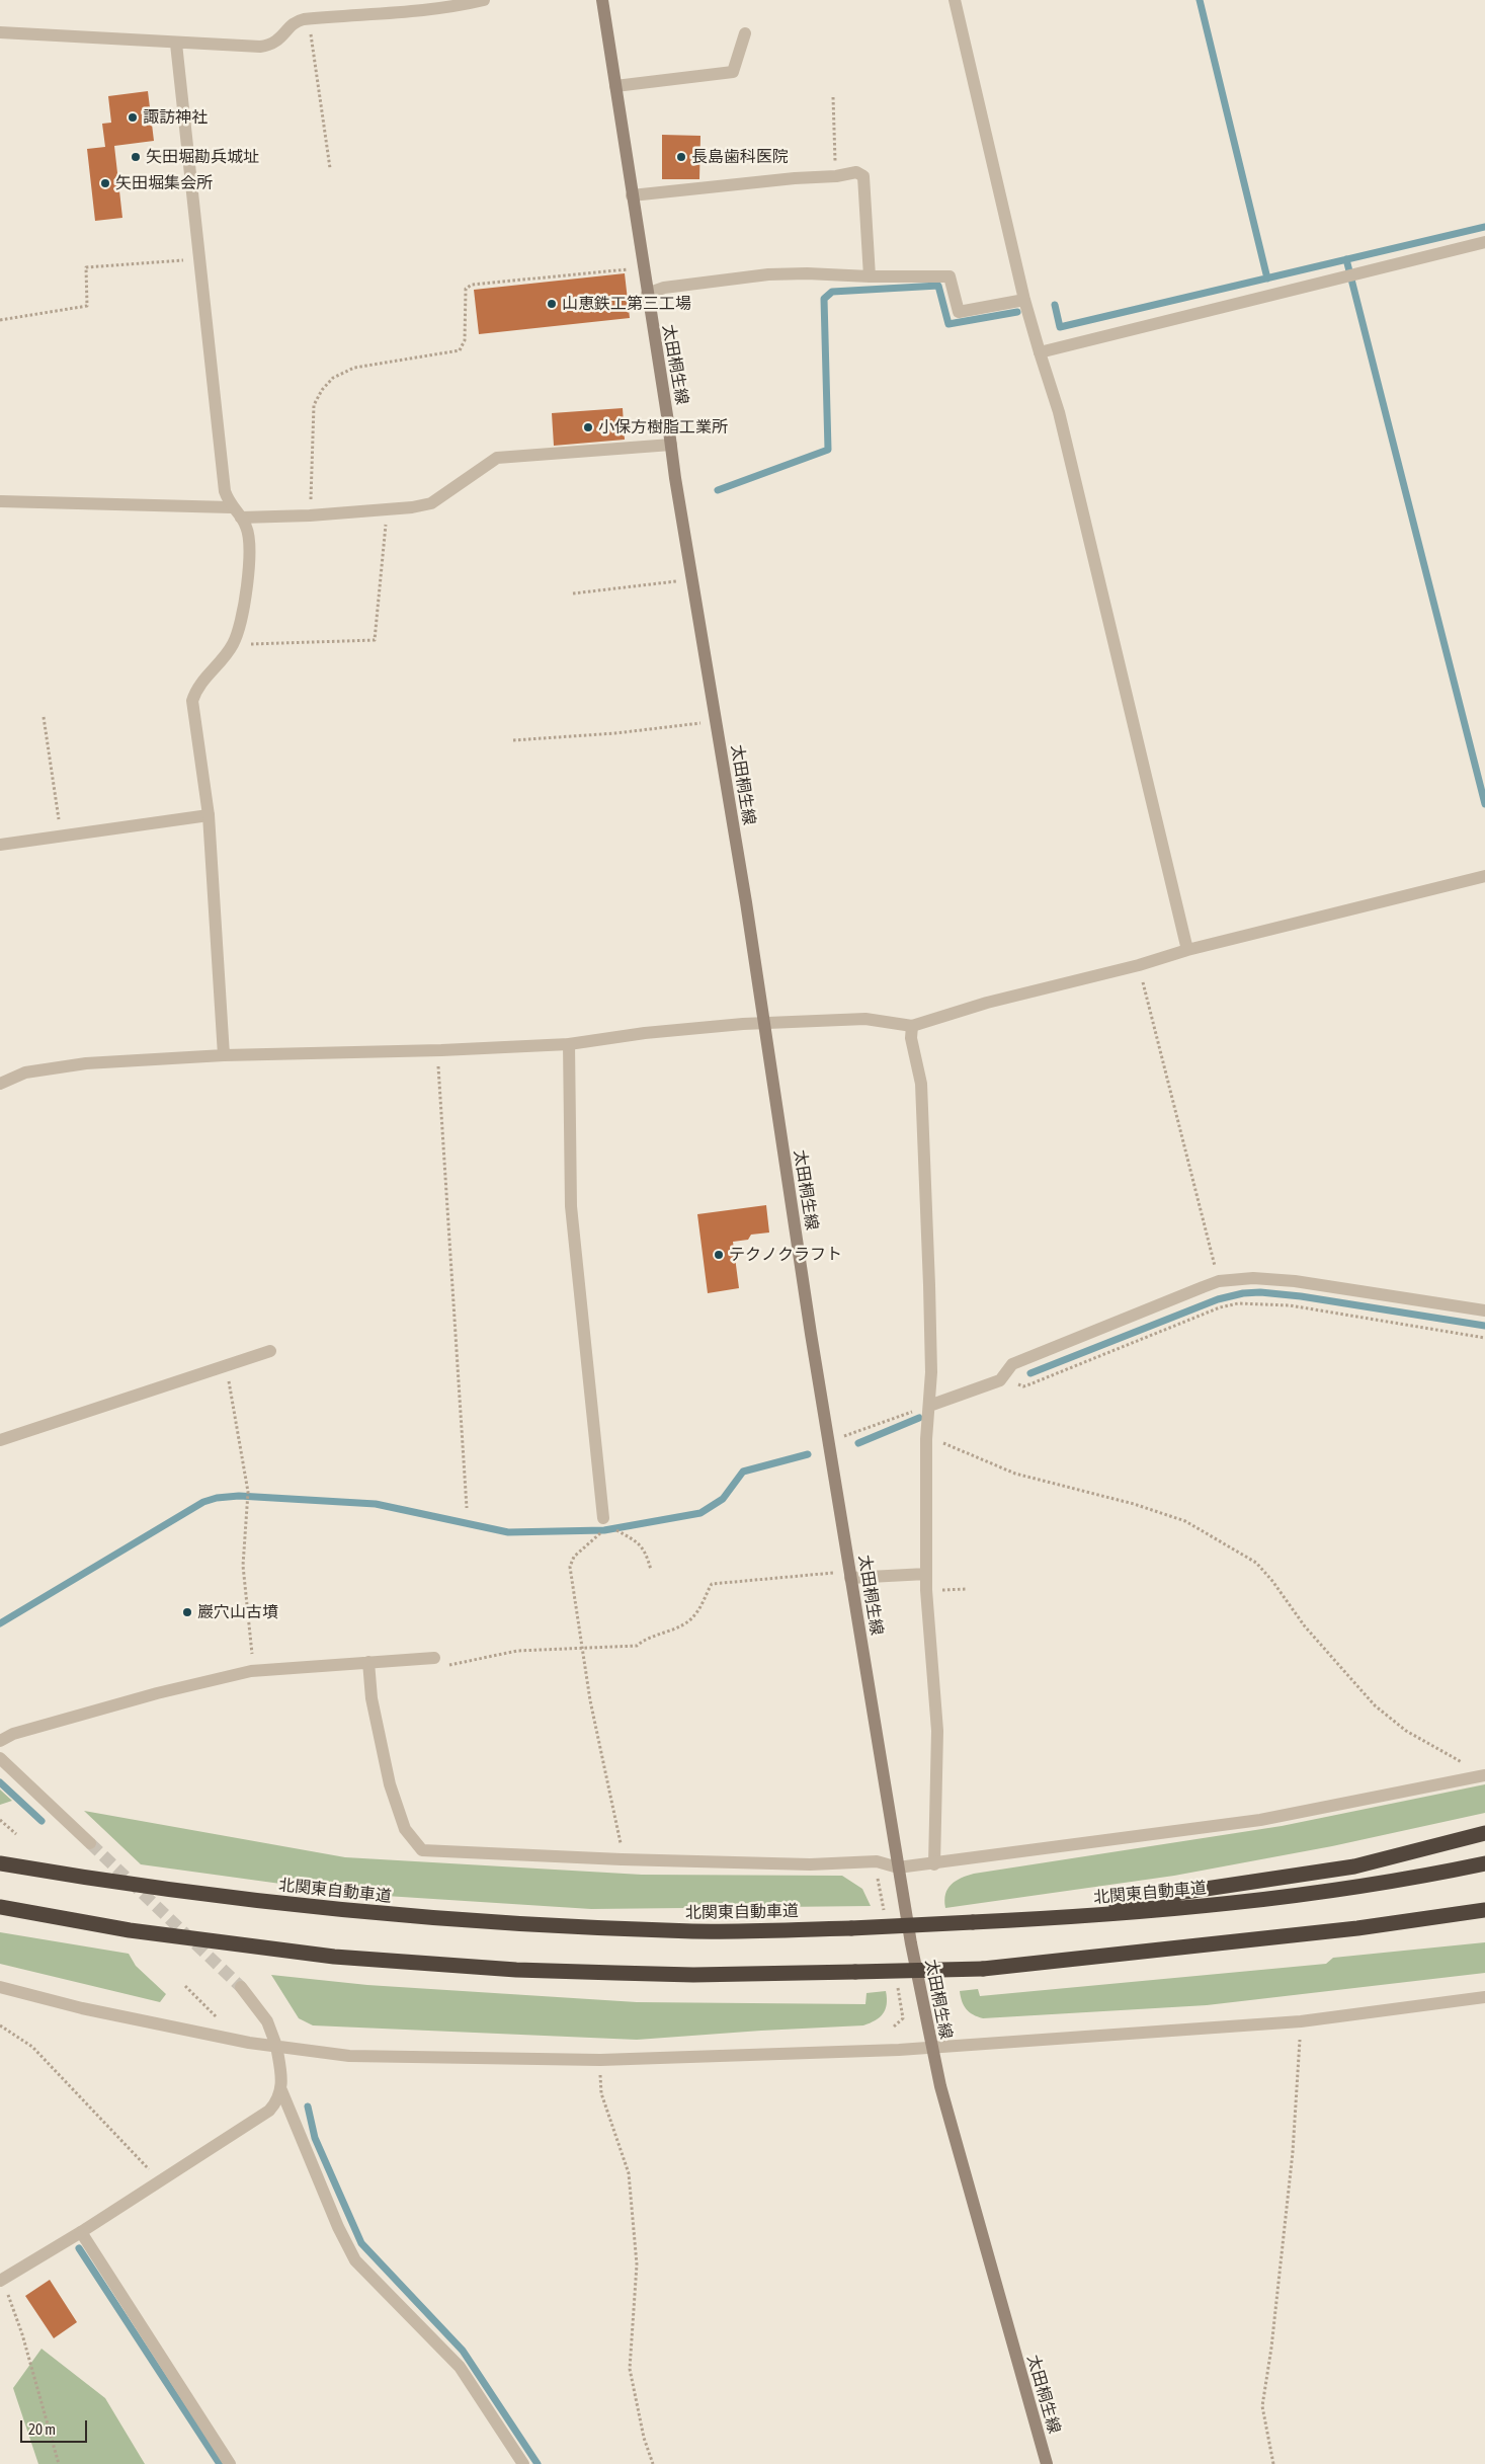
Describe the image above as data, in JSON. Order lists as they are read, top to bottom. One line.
{"streets":{"highway":["北関東自動車道"],"main road":["太田桐生線"]},"places":["諏訪神社","矢田堀勘兵城址","長島歯科医院","矢田堀集会所","山恵鉄工第三工場","小保方樹脂工業所","テクノクラフト","巖穴山古墳"],"scale_bar":"20 m"}
